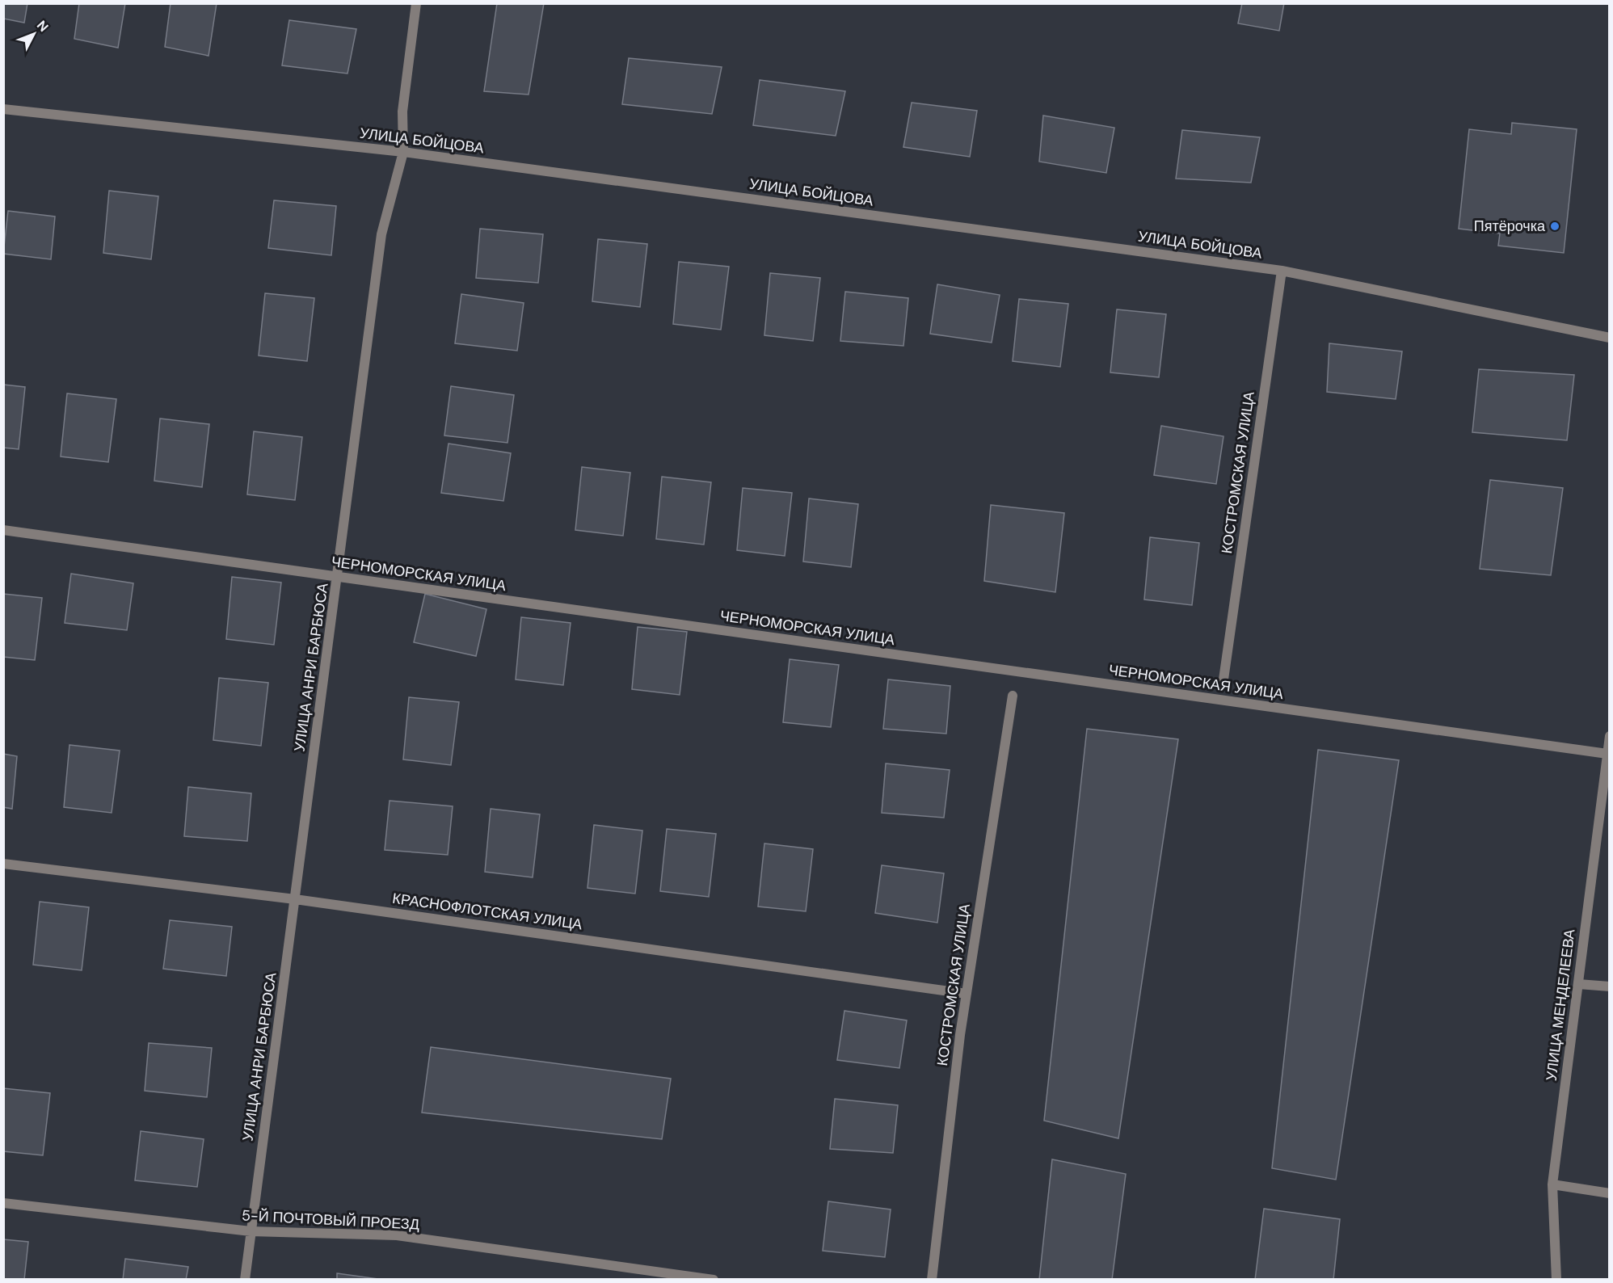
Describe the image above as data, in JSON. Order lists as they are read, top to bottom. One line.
{"streets":{"street":["УЛИЦА БОЙЦОВА","КОСТРОМСКАЯ УЛИЦА","ЧЕРНОМОРСКАЯ УЛИЦА","УЛИЦА АНРИ БАРБЮСА","КРАСНОФЛОТСКАЯ УЛИЦА","УЛИЦА МЕНДЕЛЕЕВА","5-Й ПОЧТОВЫЙ ПРОЕЗД"]},"crossings":[["УЛИЦА БОЙЦОВА","КОСТРОМСКАЯ УЛИЦА"],["УЛИЦА БОЙЦОВА","УЛИЦА АНРИ БАРБЮСА"],["КОСТРОМСКАЯ УЛИЦА","КРАСНОФЛОТСКАЯ УЛИЦА"],["ЧЕРНОМОРСКАЯ УЛИЦА","УЛИЦА АНРИ БАРБЮСА"],["ЧЕРНОМОРСКАЯ УЛИЦА","УЛИЦА МЕНДЕЛЕЕВА"],["УЛИЦА АНРИ БАРБЮСА","КРАСНОФЛОТСКАЯ УЛИЦА"],["УЛИЦА АНРИ БАРБЮСА","5-Й ПОЧТОВЫЙ ПРОЕЗД"]],"places":["Пятёрочка"],"north":"top right"}
